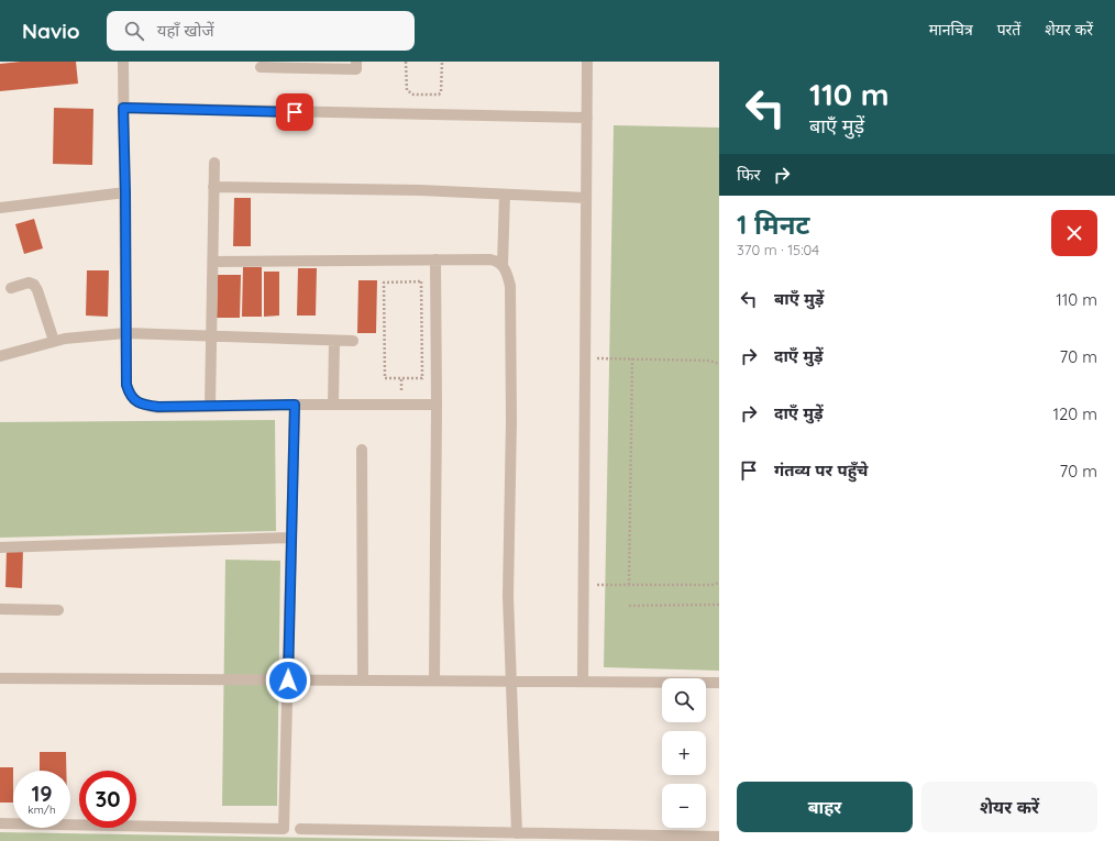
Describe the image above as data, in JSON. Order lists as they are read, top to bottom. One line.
{"page":{"header":"Navio","search":"यहाँ खोजें","nav":["मानचित्र","परतें","शेयर करें"],"turn":["110 m","बाएँ मुड़ें"],"then":"फिर","heading":["1 मिनट","370 m · 15:04"],"list":[{"name":"बाएँ मुड़ें","value":"110 m"},{"name":"दाएँ मुड़ें","value":"70 m"},{"name":"दाएँ मुड़ें","value":"120 m"},{"name":"गंतव्य पर पहुँचे","value":"70 m"}],"map_buttons":["+","−"],"speed":"19 km/h","limit":"30","buttons":["बाहर","शेयर करें"]}}
